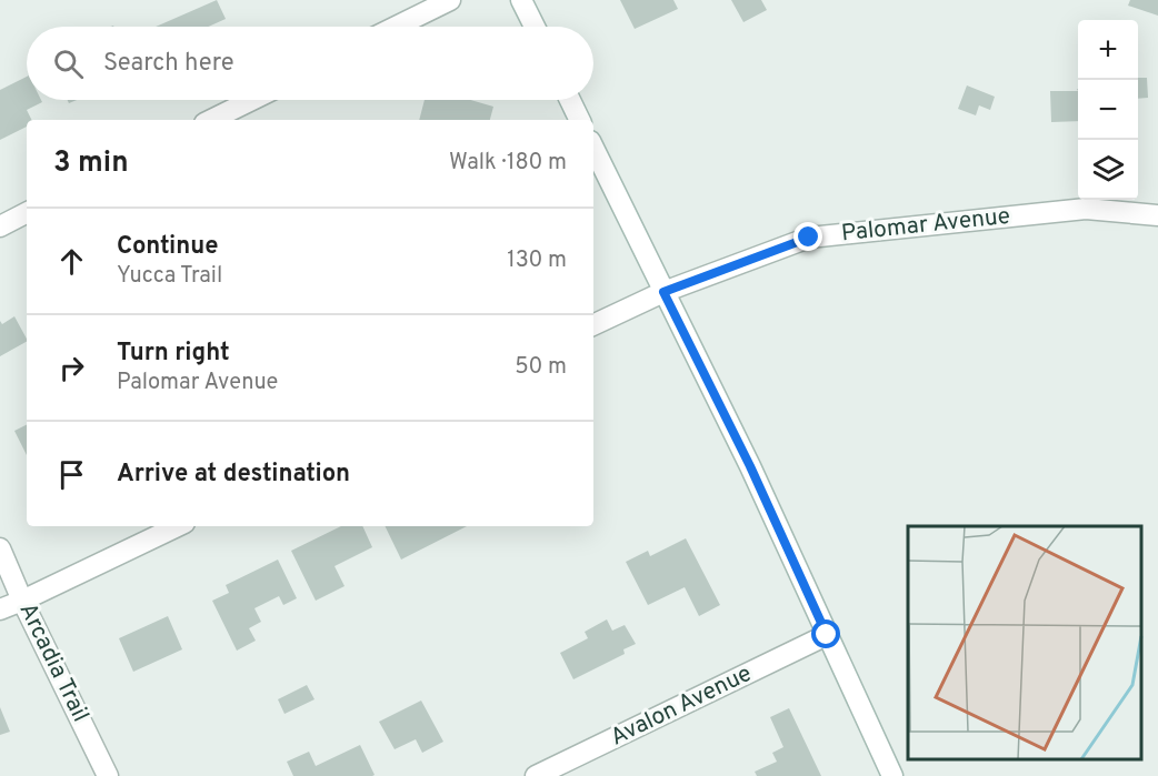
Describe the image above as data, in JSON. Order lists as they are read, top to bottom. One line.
{"streets":{"street":["Palomar Avenue","Arcadia Trail","Avalon Avenue"]},"page":{"map_buttons":["+","−"],"search":"Search here","heading":["3 min","Walk · 180 m"],"list":[["Continue","Yucca Trail","130 m"],["Turn right","Palomar Avenue","50 m"],"Arrive at destination"]}}
